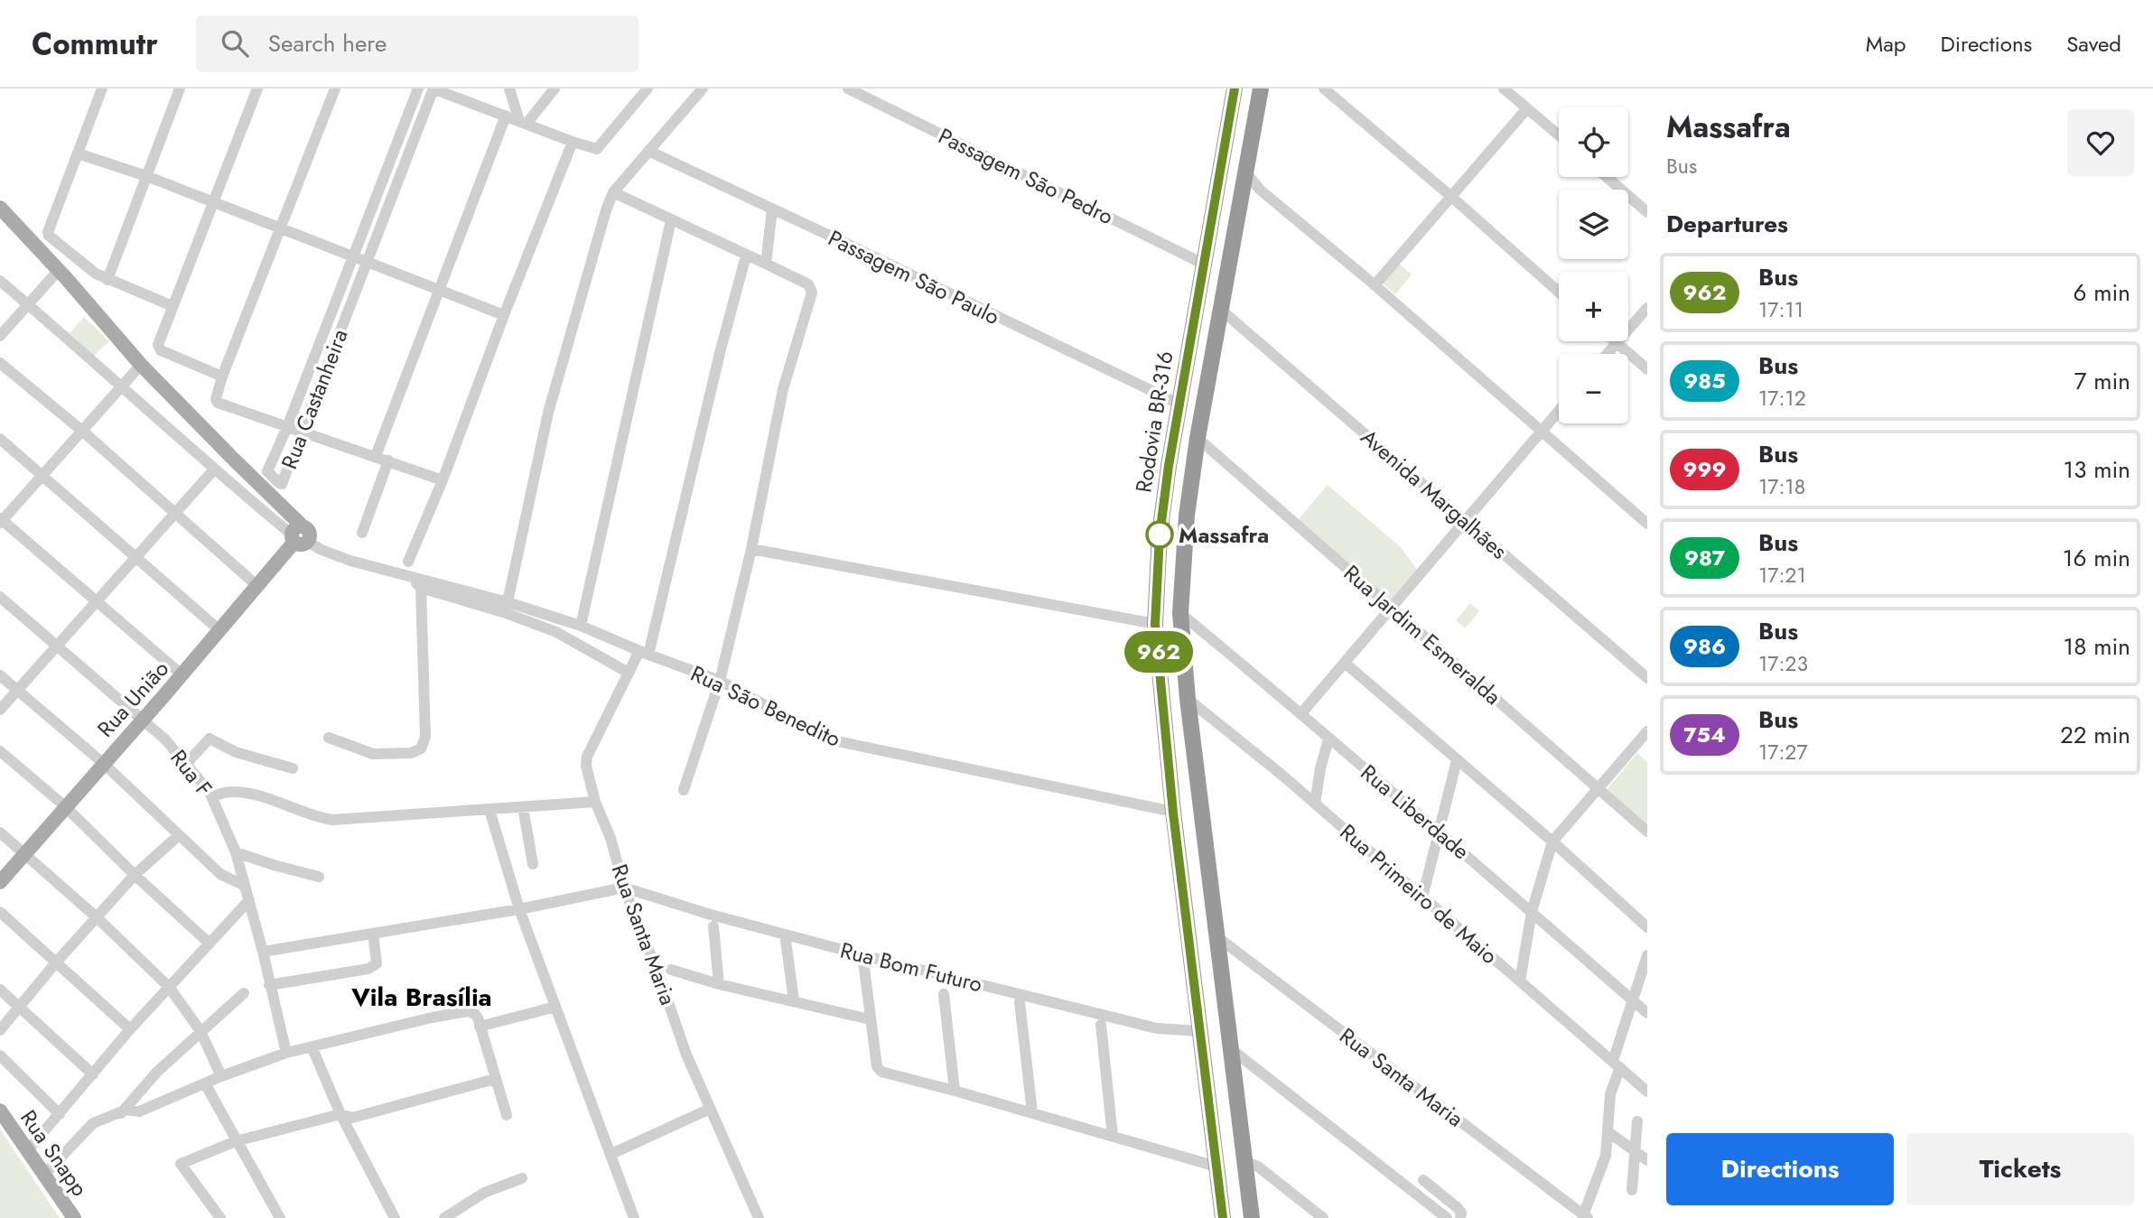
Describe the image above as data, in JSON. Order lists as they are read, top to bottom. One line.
{"streets":{"highway":["Rodovia BR-316"],"main road":["Rua União","Rua Snapp"],"street":["Passagem São Pedro","Passagem São Paulo","Rua Castanheira","Avenida Margalhães","Rua Jardim Esmeralda","Rua São Benedito","Rua F","Rua Liberdade","Rua Primeiro de Maio","Rua Santa Maria","Rua Bom Futuro"]},"crossings":[["Passagem São Pedro","Rodovia BR-316"],["Passagem São Paulo","Rodovia BR-316"],["Rodovia BR-316","Avenida Margalhães"],["Rodovia BR-316","Rua Jardim Esmeralda"],["Rodovia BR-316","Rua São Benedito"],["Rodovia BR-316","Rua Liberdade"],["Rodovia BR-316","Rua Primeiro de Maio"],["Rodovia BR-316","Rua Santa Maria"],["Rodovia BR-316","Rua Bom Futuro"],["Rua União","Rua São Benedito"],["Rua União","Rua F"],["Rua São Benedito","Rua Santa Maria"],["Rua Santa Maria","Rua Bom Futuro"]],"districts":["Vila Brasília"],"places":["Massafra"],"lines":["bus line 962"],"page":{"header":"Commutr","search":"Search here","nav":["Map","Directions","Saved"],"on_map":"962","heading":[["Massafra","Bus"],"Departures"],"map_buttons":["+","−"],"list":[{"mark":"962","name":"Bus","note":"17:11","value":"6 min"},{"mark":"985","name":"Bus","note":"17:12","value":"7 min"},{"mark":"999","name":"Bus","note":"17:18","value":"13 min"},{"mark":"987","name":"Bus","note":"17:21","value":"16 min"},{"mark":"986","name":"Bus","note":"17:23","value":"18 min"},{"mark":"754","name":"Bus","note":"17:27","value":"22 min"}],"buttons":["Directions","Tickets"]}}
